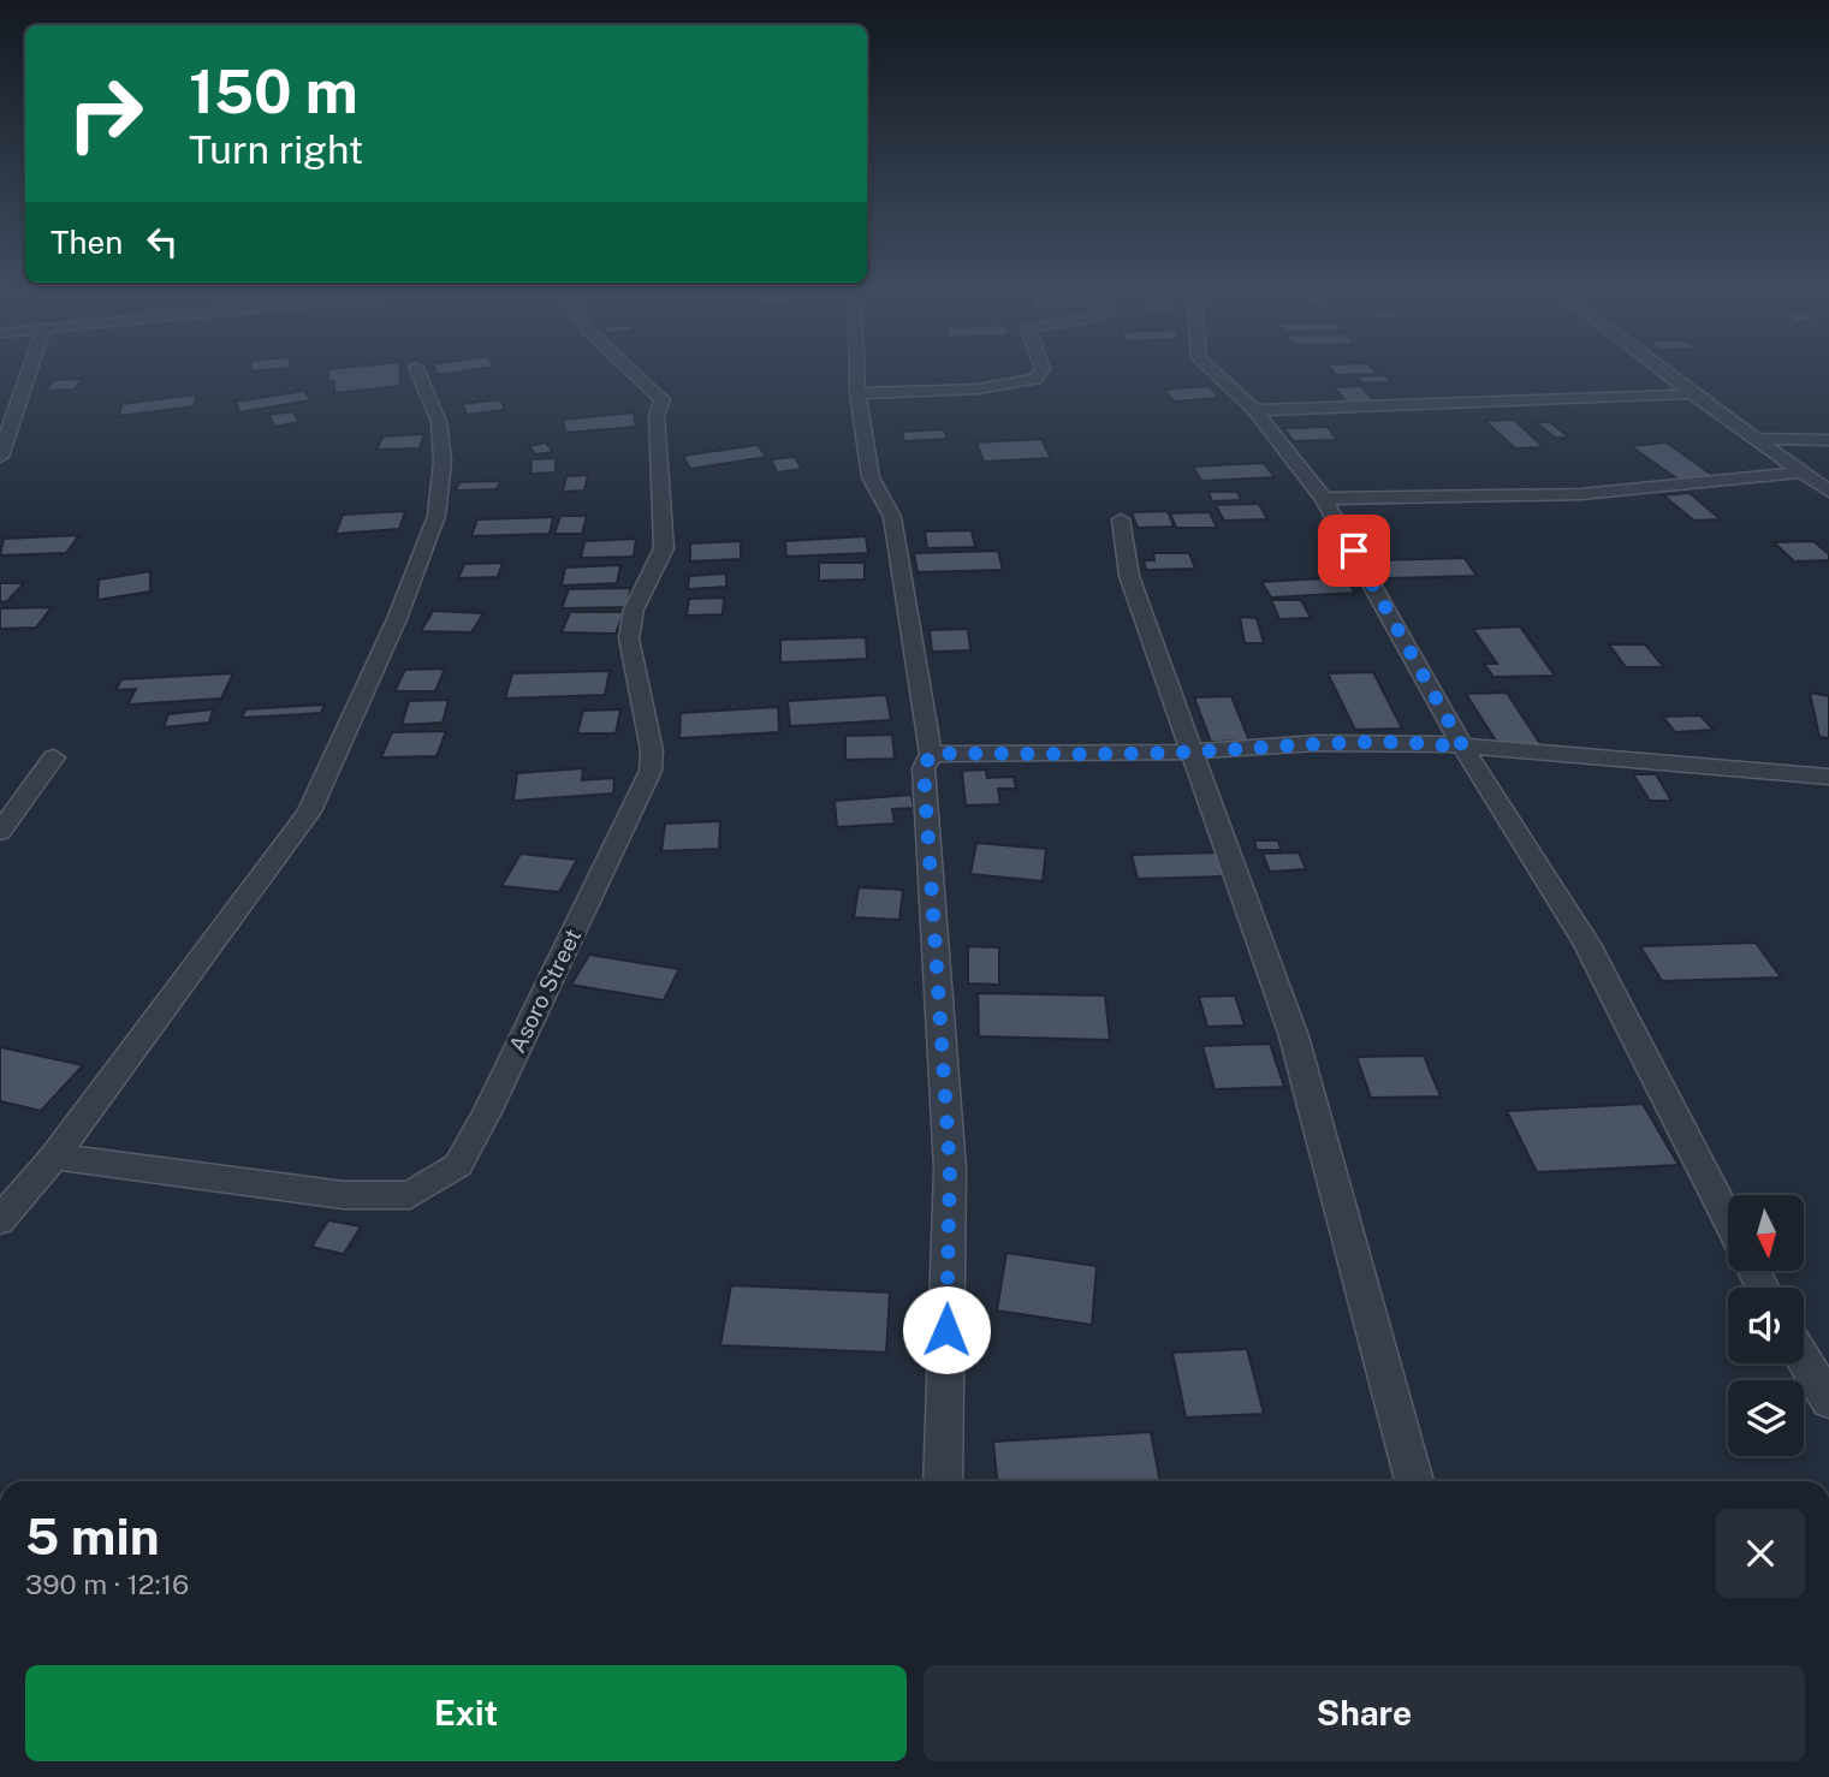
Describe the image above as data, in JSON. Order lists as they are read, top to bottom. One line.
{"streets":{"street":["Asoro Street"]},"north":"bottom","page":{"turn":["150 m","Turn right"],"then":"Then","heading":["5 min","390 m · 12:16"],"buttons":["Exit","Share"]}}
